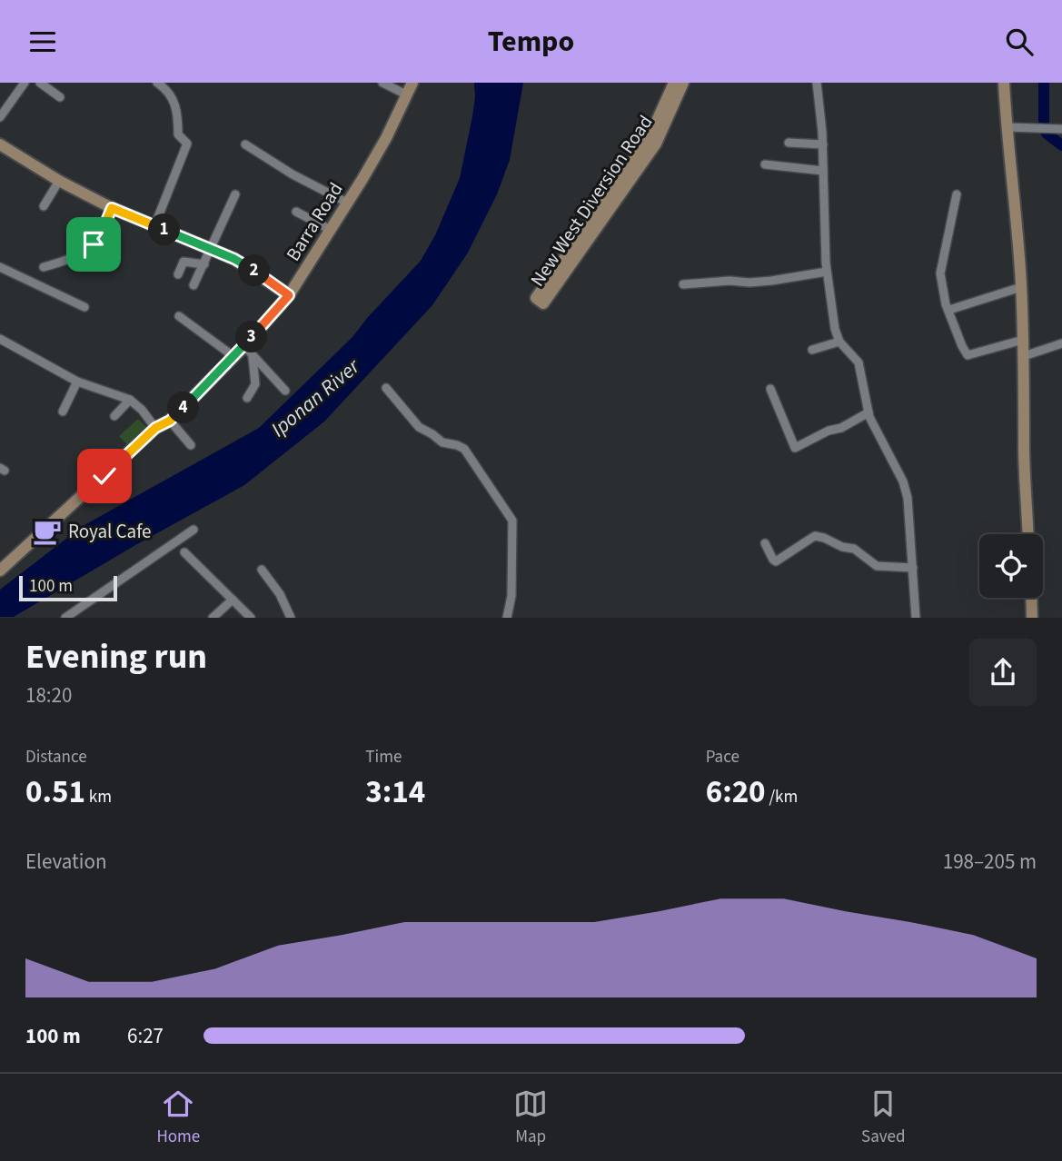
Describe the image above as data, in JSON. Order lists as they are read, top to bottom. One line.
{"streets":{"street":["New West Diversion Road","Barra Road"]},"water":["Iponan River"],"places":{"cafe":["Royal Cafe"]},"scale_bar":"100 m","page":{"header":"Tempo","pins":["1","2","3","4"],"scale":"100 m","heading":["Evening run","18:20"],"stats":[["Distance","0.51 km"],["Time","3:14"],["Pace","6:20 /km"]],"chart":["Elevation","198–205 m"],"list":[{"name":"100 m","note":"6:27"}],"tabs":["Home","Map","Saved"]}}
